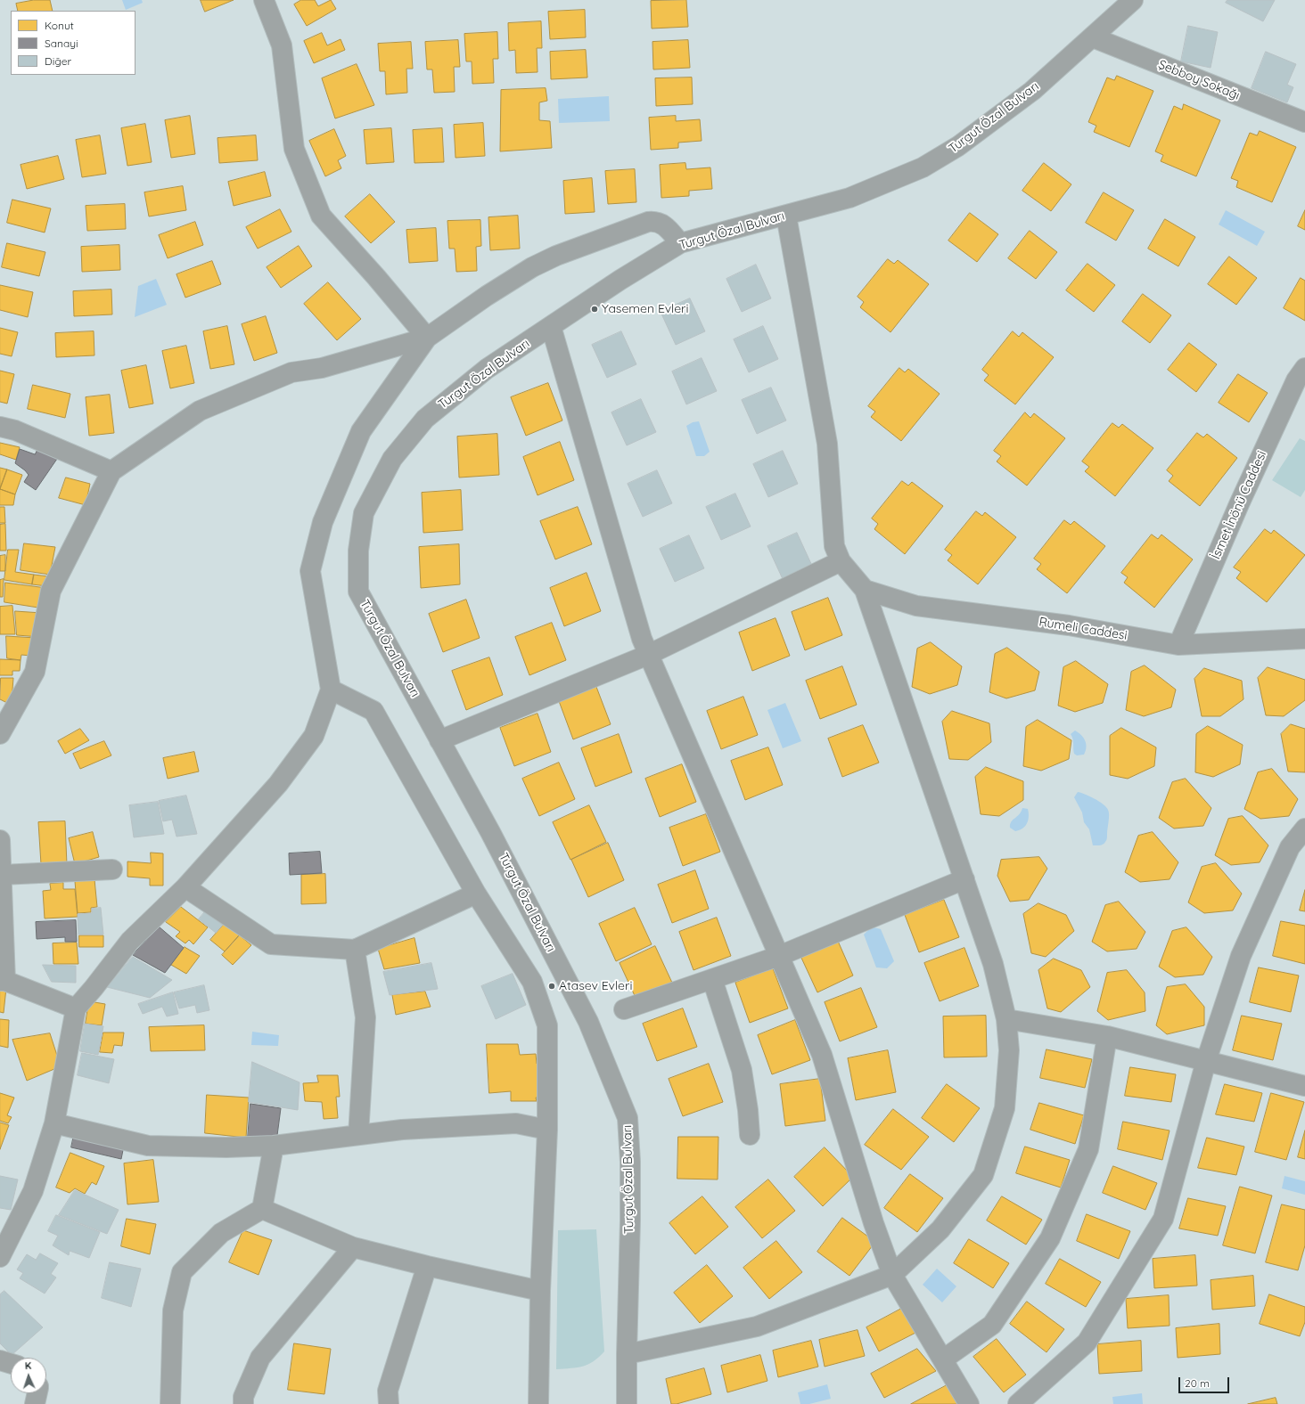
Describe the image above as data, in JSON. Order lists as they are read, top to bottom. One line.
{"streets":{"street":["Şebboy Sokağı","Turgut Özal Bulvarı","İsmet İnönü Caddesi","Rumeli Caddesi"]},"crossings":[["Şebboy Sokağı","Turgut Özal Bulvarı"],["İsmet İnönü Caddesi","Rumeli Caddesi"]],"places":["Yasemen Evleri","Atasev Evleri"],"legend":["Konut","Sanayi","Diğer"],"scale_bar":"20 m","north":"top"}
